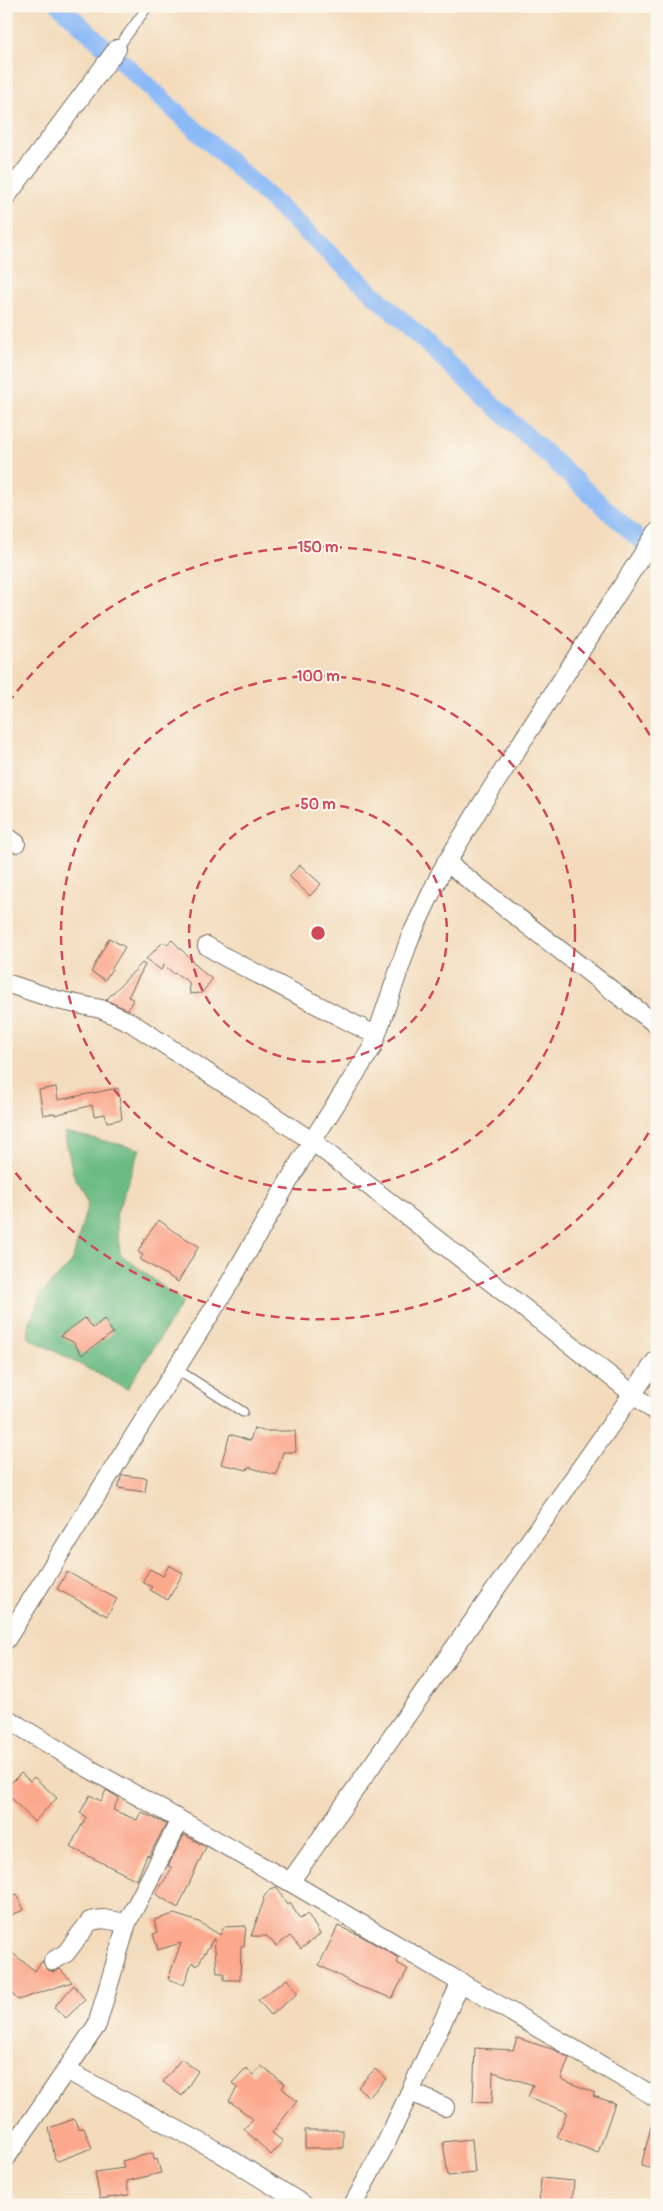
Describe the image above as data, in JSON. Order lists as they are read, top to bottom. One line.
{"rings":["150 m","100 m","50 m"]}
